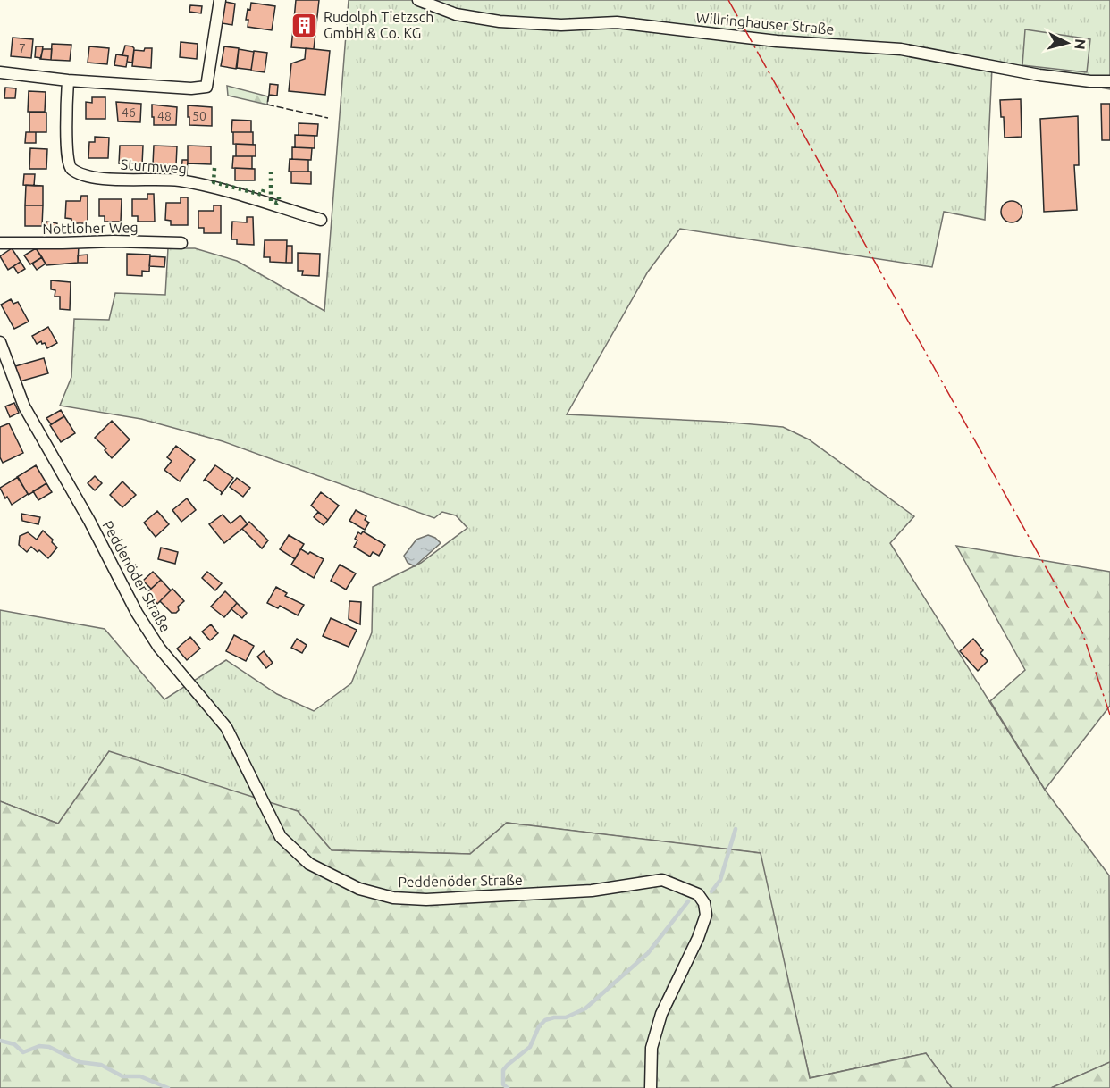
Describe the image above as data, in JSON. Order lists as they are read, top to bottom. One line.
{"streets":{"street":["Willringhauser Straße","Sturmweg","Nottloher Weg","Peddenöder Straße"]},"places":{"building":["Rudolph Tietzsch GmbH & Co. KG"]},"house_numbers":["7","46","48","50"],"north":"right"}
